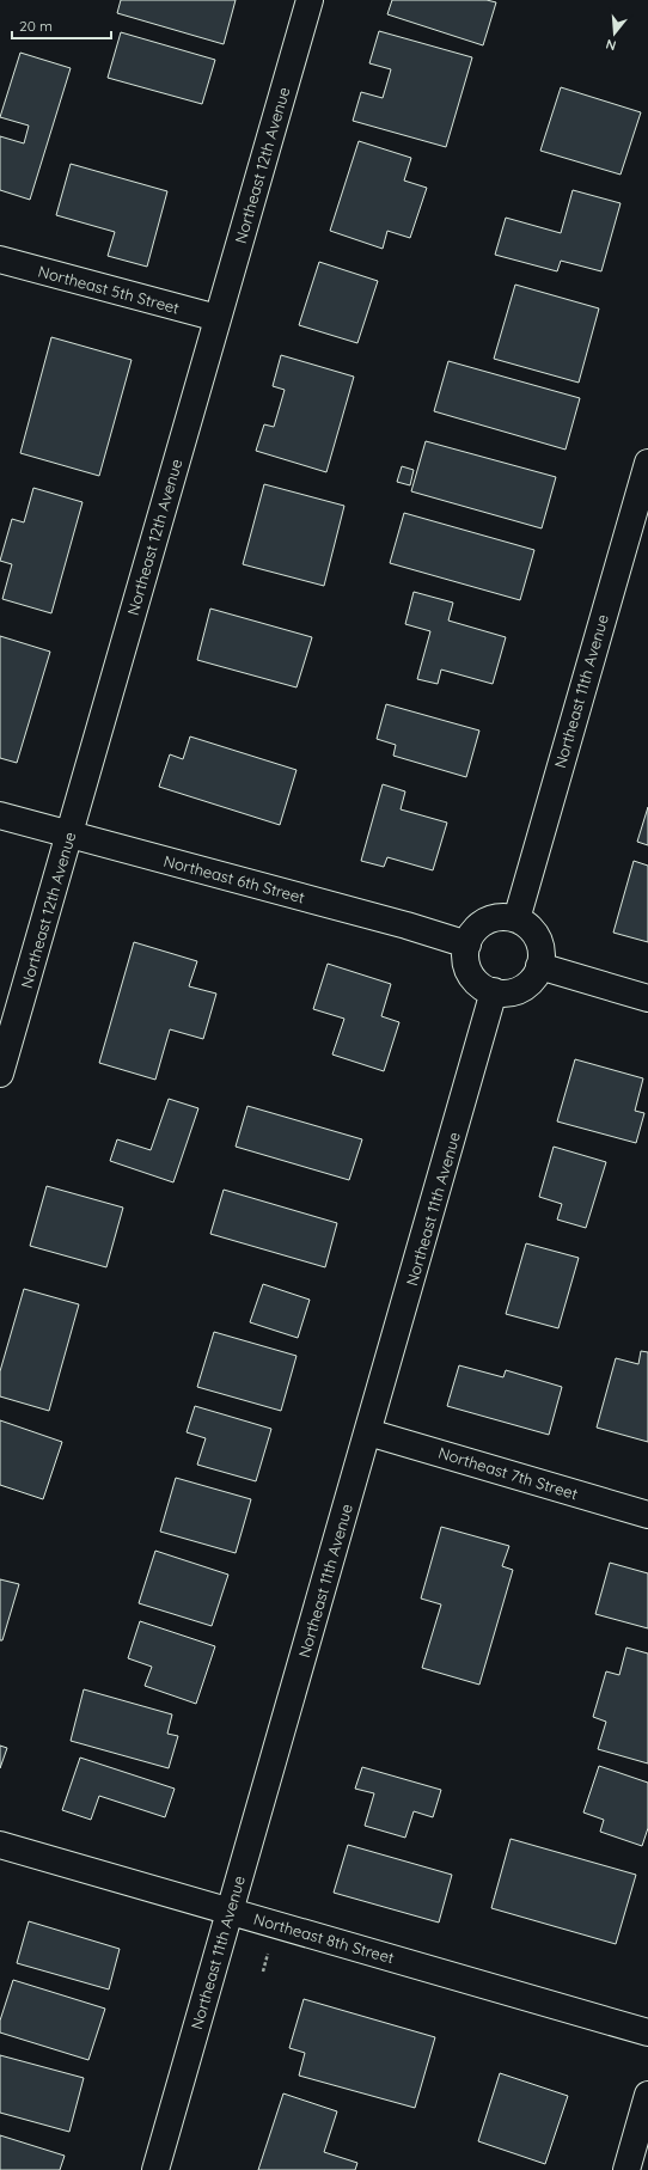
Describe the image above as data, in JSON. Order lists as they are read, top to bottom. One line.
{"streets":{"street":["Northeast 12th Avenue","Northeast 5th Street","Northeast 11th Avenue","Northeast 6th Street","Northeast 7th Street","Northeast 8th Street"]},"crossings":[["Northeast 12th Avenue","Northeast 5th Street"],["Northeast 12th Avenue","Northeast 6th Street"],["Northeast 11th Avenue","Northeast 6th Street"],["Northeast 11th Avenue","Northeast 7th Street"],["Northeast 11th Avenue","Northeast 8th Street"]],"scale_bar":"20 m","north":"bottom"}
